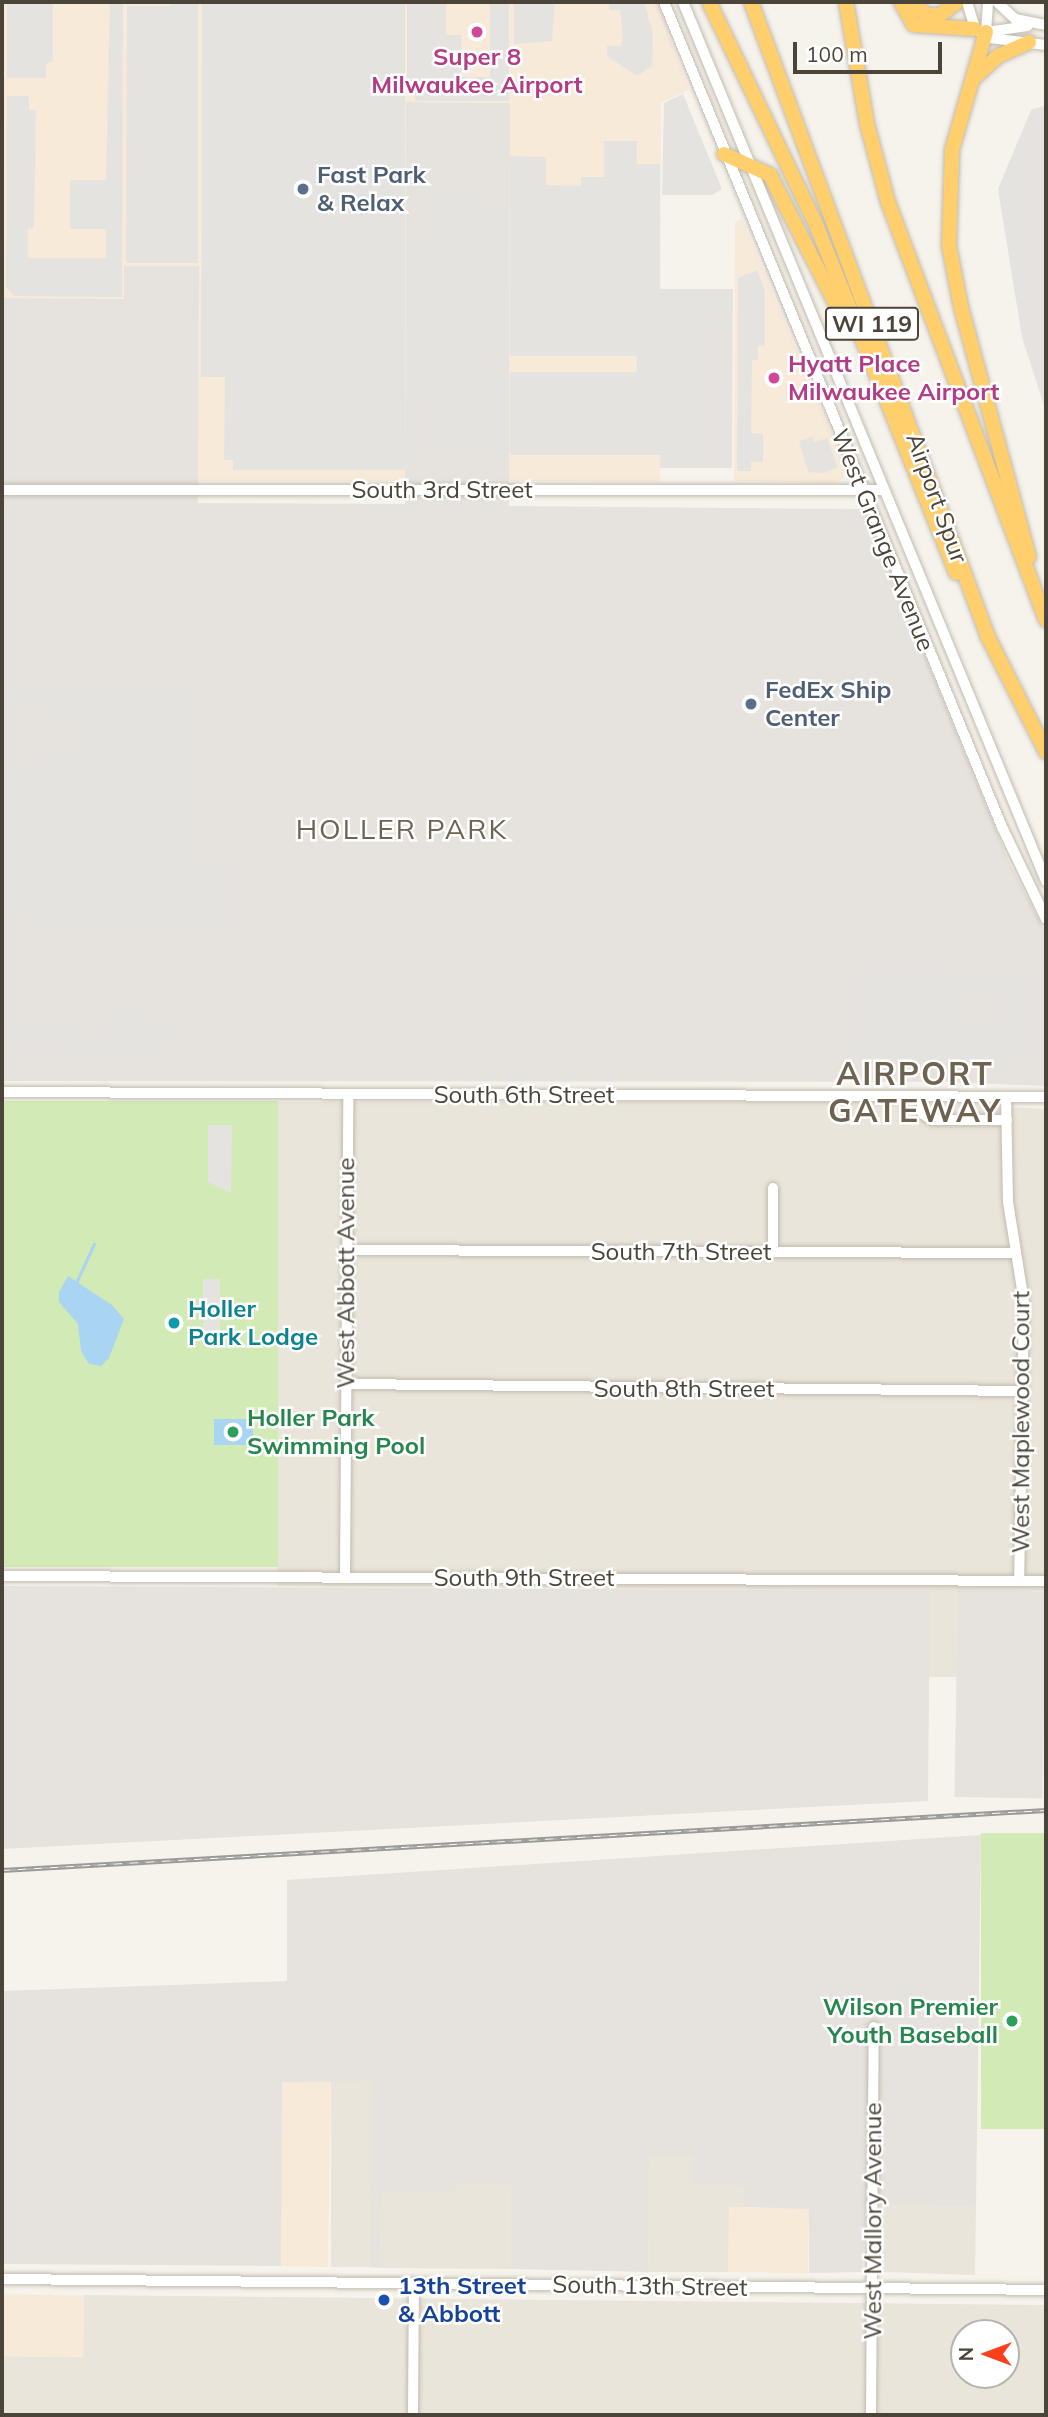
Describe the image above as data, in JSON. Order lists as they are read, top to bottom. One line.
{"streets":{"highway":["WI 119","Airport Spur"],"street":["South 3rd Street","West Grange Avenue","South 6th Street","South 7th Street","West Abbott Avenue","South 8th Street","West Maplewood Court","South 9th Street","West Mallory Avenue","South 13th Street"]},"crossings":[["South 3rd Street","West Grange Avenue"],["South 6th Street","West Abbott Avenue"],["South 6th Street","West Maplewood Court"],["South 7th Street","West Abbott Avenue"],["South 7th Street","West Maplewood Court"],["West Abbott Avenue","South 8th Street"],["West Abbott Avenue","South 9th Street"],["South 8th Street","West Maplewood Court"],["West Maplewood Court","South 9th Street"],["West Mallory Avenue","South 13th Street"]],"districts":["HOLLER PARK","AIRPORT GATEWAY"],"places":["Super 8 Milwaukee Airport","Fast Park & Relax","Hyatt Place Milwaukee Airport","FedEx Ship Center","Holler Park Lodge","Holler Park Swimming Pool","Wilson Premier Youth Baseball","13th Street & Abbott"],"scale_bar":"100 m","north":"left"}
